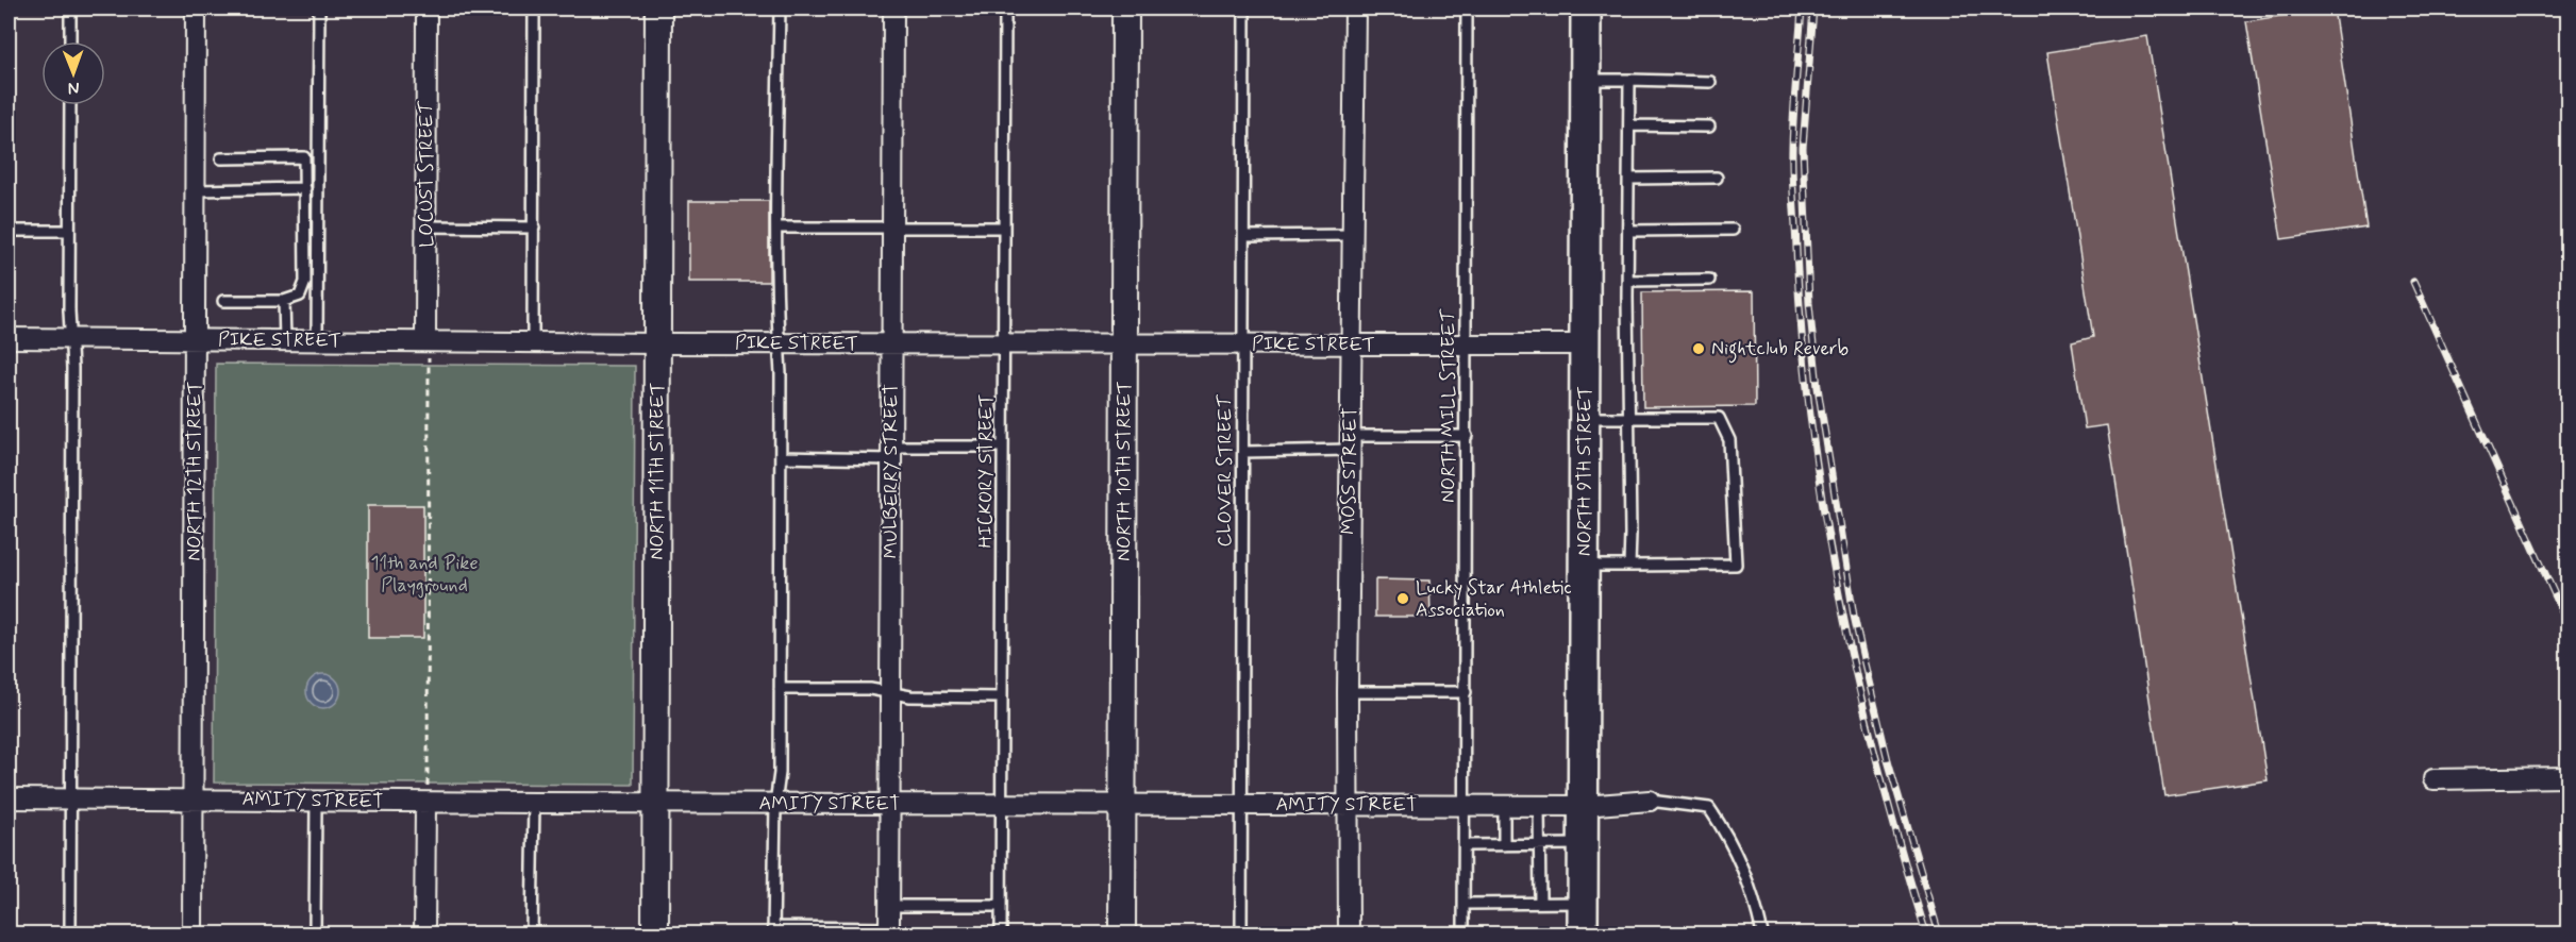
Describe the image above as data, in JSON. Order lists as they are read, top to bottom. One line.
{"streets":{"main road":["NORTH 9TH STREET"],"street":["LOCUST STREET","PIKE STREET","NORTH 12TH STREET","NORTH 11TH STREET","MULBERRY STREET","NORTH 10TH STREET","MOSS STREET","AMITY STREET"],"lane":["NORTH MILL STREET","HICKORY STREET","CLOVER STREET"]},"crossings":[["LOCUST STREET","PIKE STREET"],["PIKE STREET","NORTH MILL STREET"],["PIKE STREET","NORTH 12TH STREET"],["PIKE STREET","NORTH 11TH STREET"],["PIKE STREET","MULBERRY STREET"],["PIKE STREET","HICKORY STREET"],["PIKE STREET","NORTH 10TH STREET"],["PIKE STREET","CLOVER STREET"],["PIKE STREET","MOSS STREET"],["PIKE STREET","NORTH 9TH STREET"],["NORTH MILL STREET","AMITY STREET"],["NORTH 12TH STREET","AMITY STREET"],["NORTH 11TH STREET","AMITY STREET"],["MULBERRY STREET","AMITY STREET"],["HICKORY STREET","AMITY STREET"],["NORTH 10TH STREET","AMITY STREET"],["CLOVER STREET","AMITY STREET"],["MOSS STREET","AMITY STREET"],["NORTH 9TH STREET","AMITY STREET"]],"parks":["11th and Pike Playground"],"places":["Nightclub Reverb","Lucky Star Athletic Association"],"north":"bottom"}
